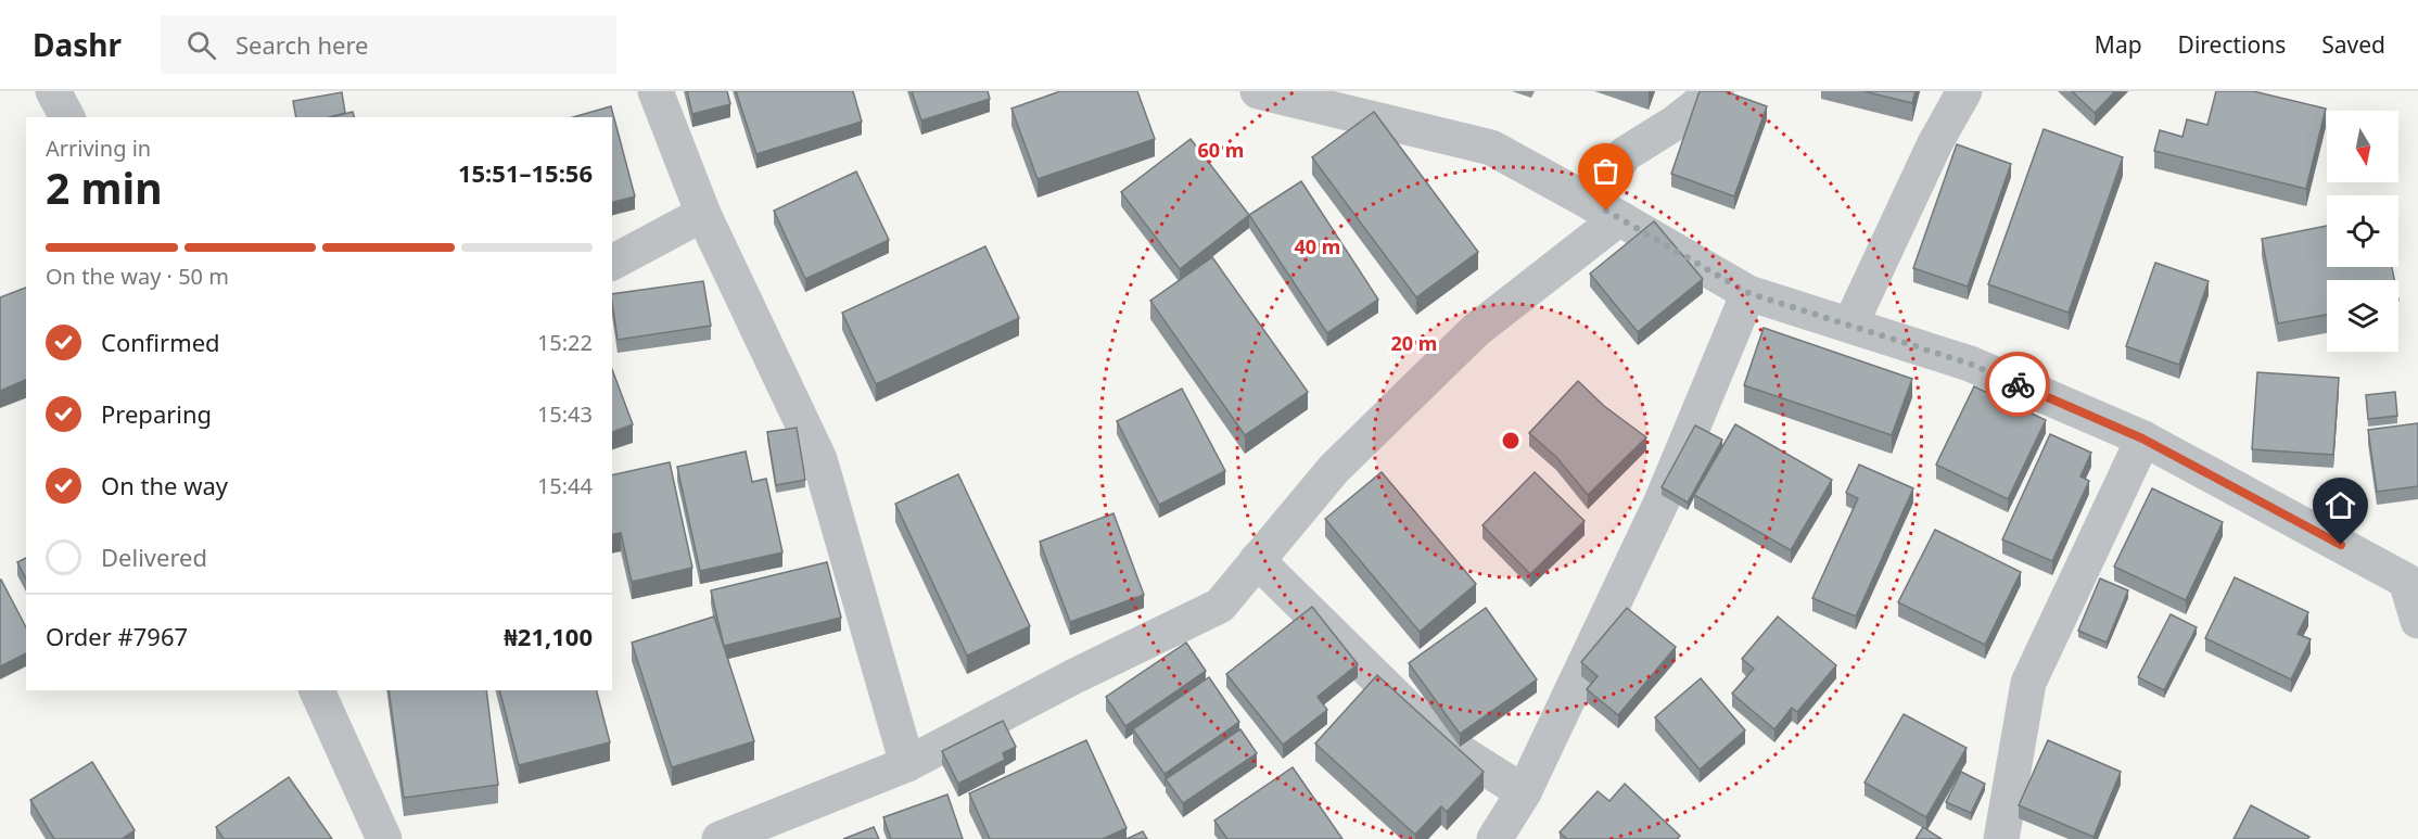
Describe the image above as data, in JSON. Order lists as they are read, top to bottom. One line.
{"north":"bottom","page":{"header":"Dashr","search":"Search here","nav":["Map","Directions","Saved"],"heading":["2 min","Arriving in","15:51–15:56"],"panel":["Order #7967","₦21,100"],"bar":"On the way · 50 m","list":[["Confirmed","15:22"],["Preparing","15:43"],["On the way","15:44"],"Delivered"]},"rings":["60 m","40 m","20 m"]}
